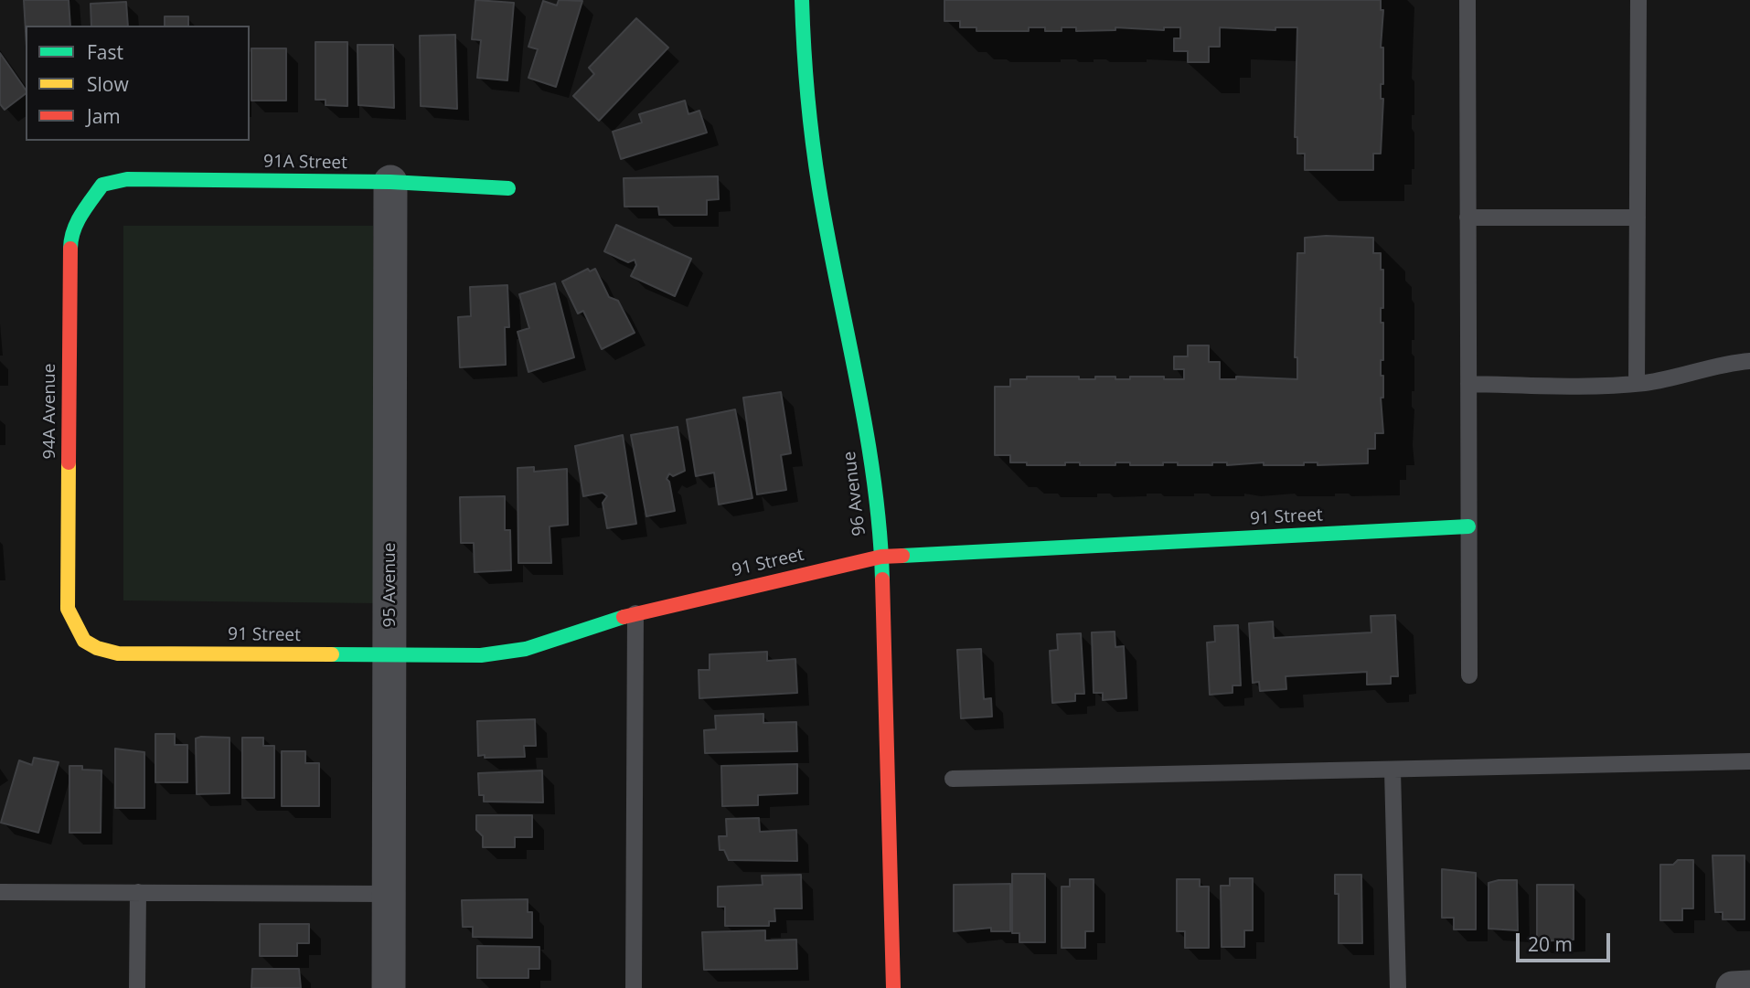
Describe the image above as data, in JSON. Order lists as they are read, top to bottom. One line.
{"streets":{"street":["91A Street","94A Avenue","96 Avenue","91 Street","95 Avenue"]},"crossings":[["91A Street","94A Avenue"],["91A Street","95 Avenue"],["94A Avenue","91 Street"],["96 Avenue","91 Street"],["91 Street","95 Avenue"]],"legend":["Fast","Slow","Jam"],"scale_bar":"20 m"}
